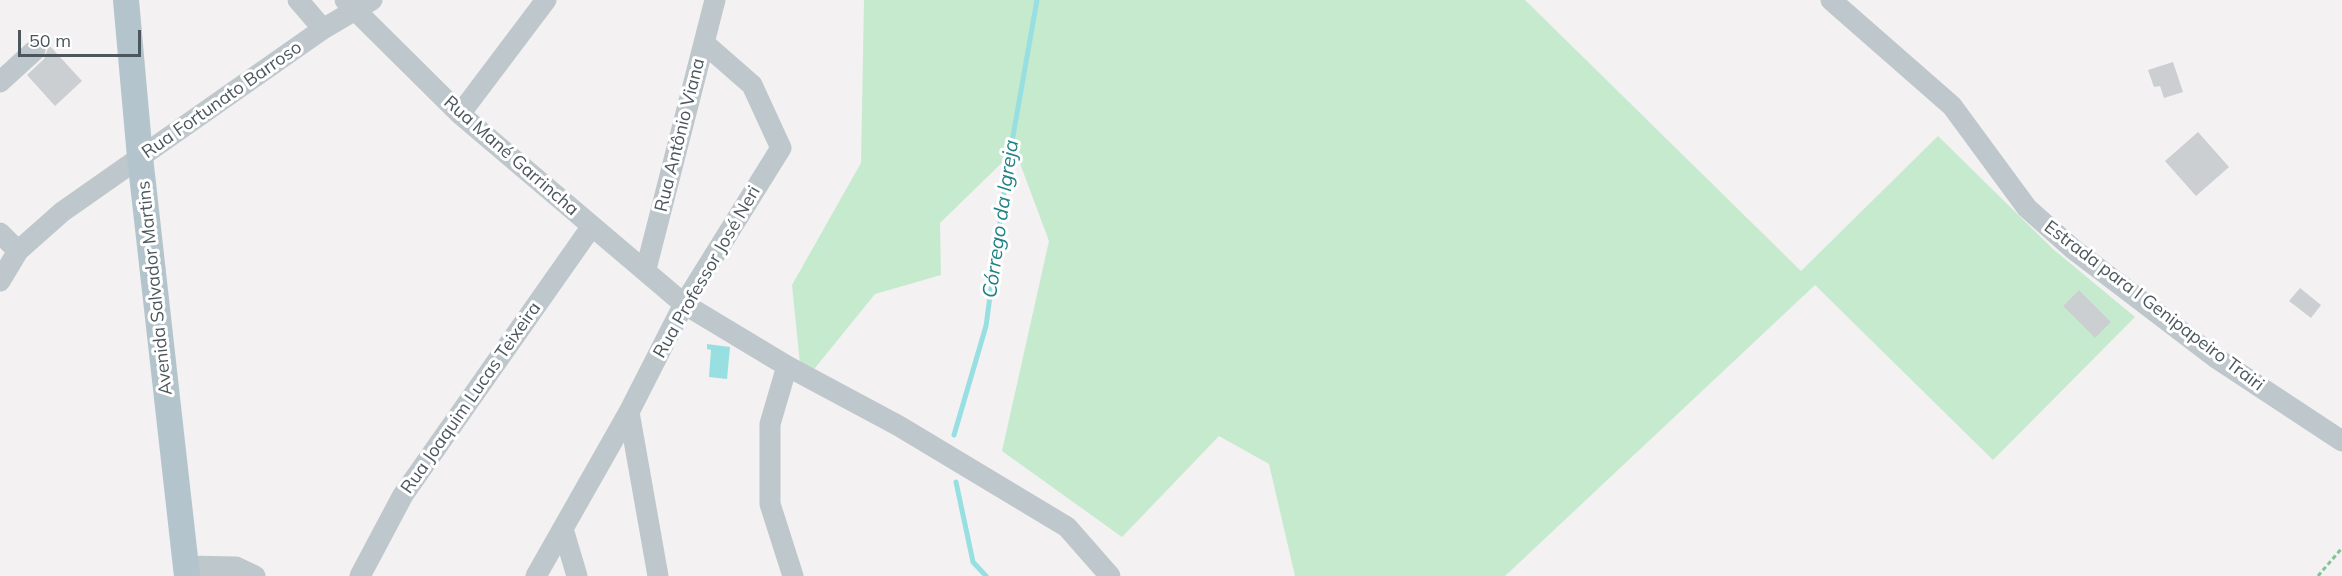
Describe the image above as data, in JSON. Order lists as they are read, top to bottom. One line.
{"streets":{"main road":["Avenida Salvador Martins"],"street":["Rua Fortunato Barroso","Rua Antônio Viana","Rua Mané Garrincha","Rua Professor José Neri","Estrada para I Genipapeiro Trairi","Rua Joaquim Lucas Teixeira"]},"crossings":[["Rua Fortunato Barroso","Rua Mané Garrincha"],["Rua Fortunato Barroso","Avenida Salvador Martins"],["Rua Antônio Viana","Rua Mané Garrincha"],["Rua Antônio Viana","Rua Professor José Neri"],["Rua Mané Garrincha","Rua Professor José Neri"],["Rua Mané Garrincha","Rua Joaquim Lucas Teixeira"]],"water":["Córrego da Igreja"],"scale_bar":"50 m"}
